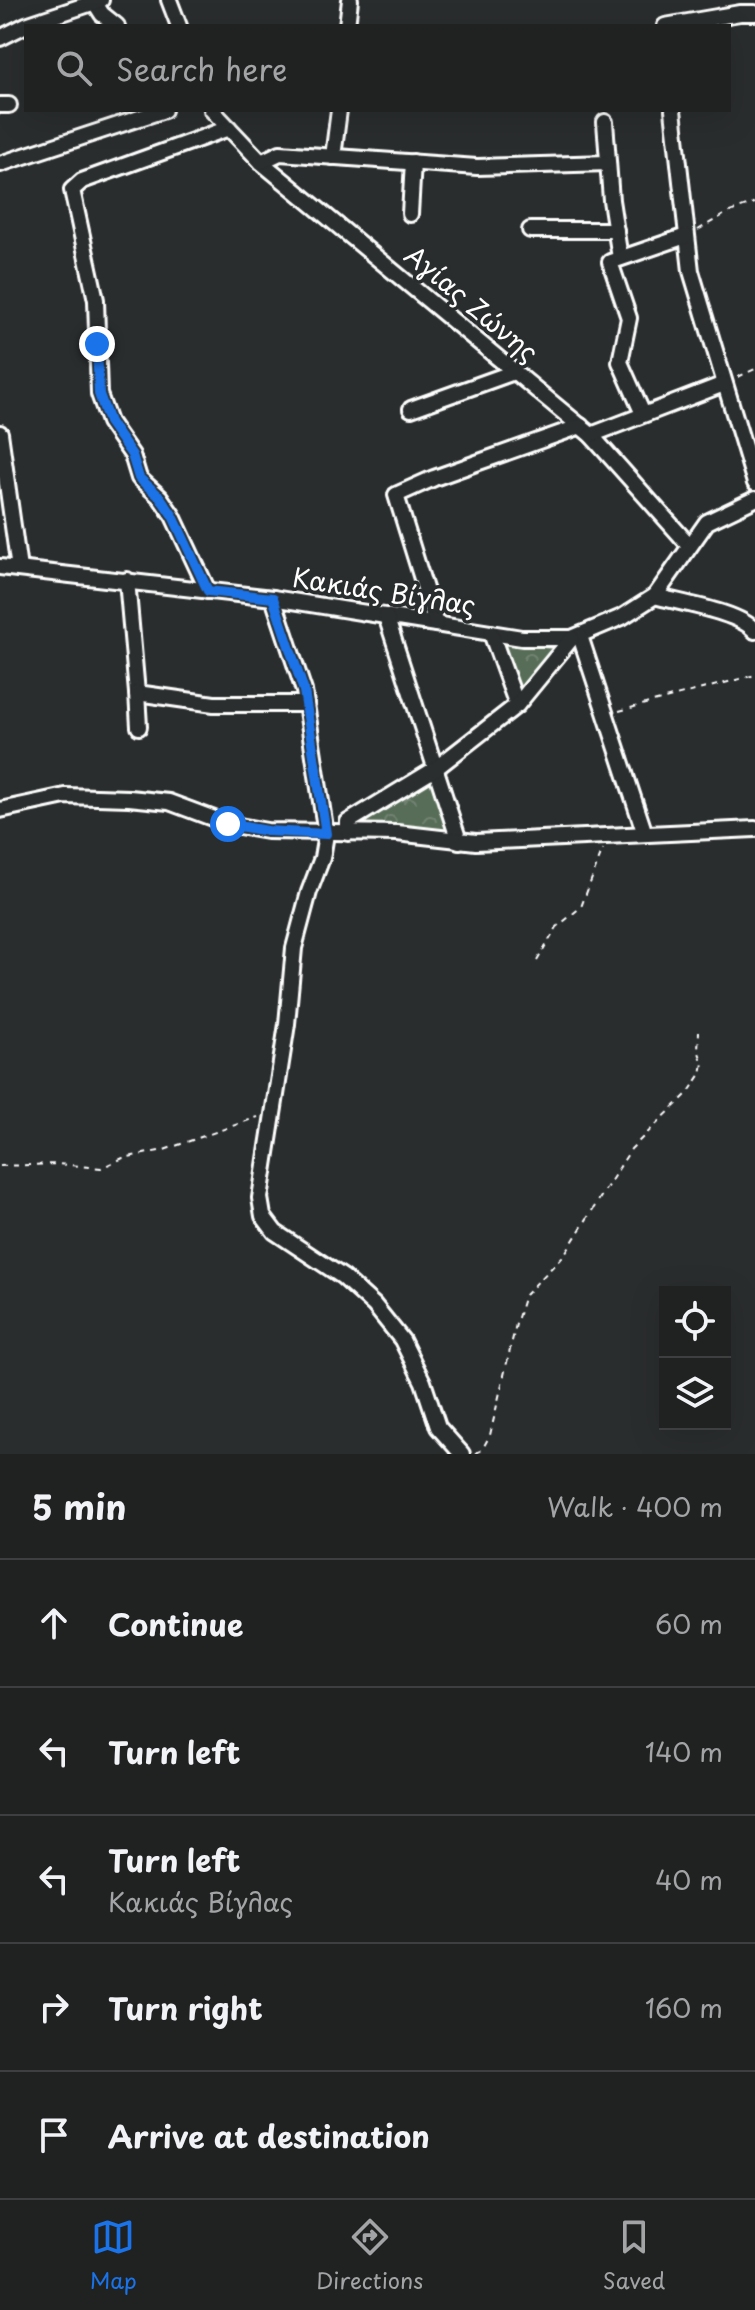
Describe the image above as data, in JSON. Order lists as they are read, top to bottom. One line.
{"streets":{"street":["Αγίας Ζώνης","Κακιάς Βίγλας"]},"page":{"search":"Search here","heading":["5 min","Walk · 400 m"],"list":[["Continue","60 m"],["Turn left","140 m"],["Turn left","Κακιάς Βίγλας","40 m"],["Turn right","160 m"],"Arrive at destination"],"nav":["Map","Directions","Saved"]}}
